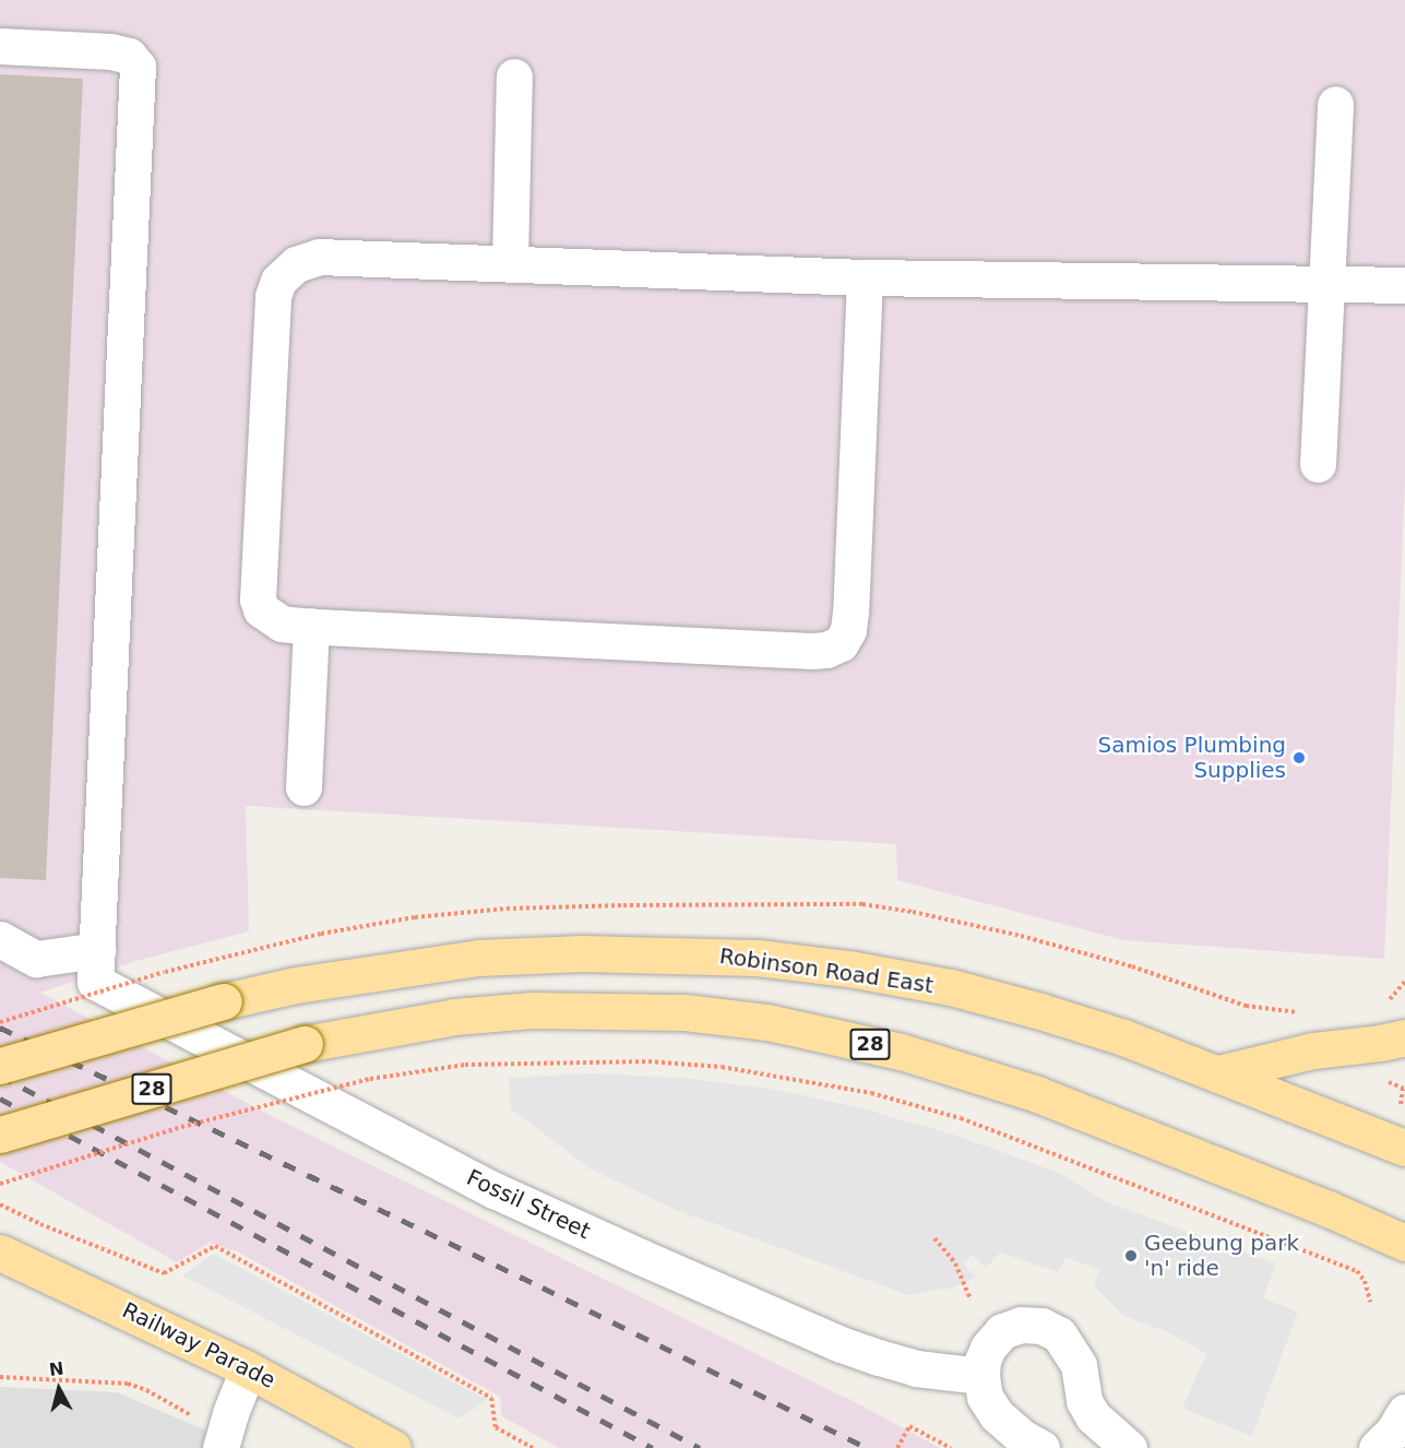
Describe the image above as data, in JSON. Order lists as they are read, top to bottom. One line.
{"streets":{"main road":["Robinson Road East","28","Railway Parade"],"street":["Fossil Street"]},"places":["Samios Plumbing Supplies","Geebung park 'n' ride"],"north":"top"}
